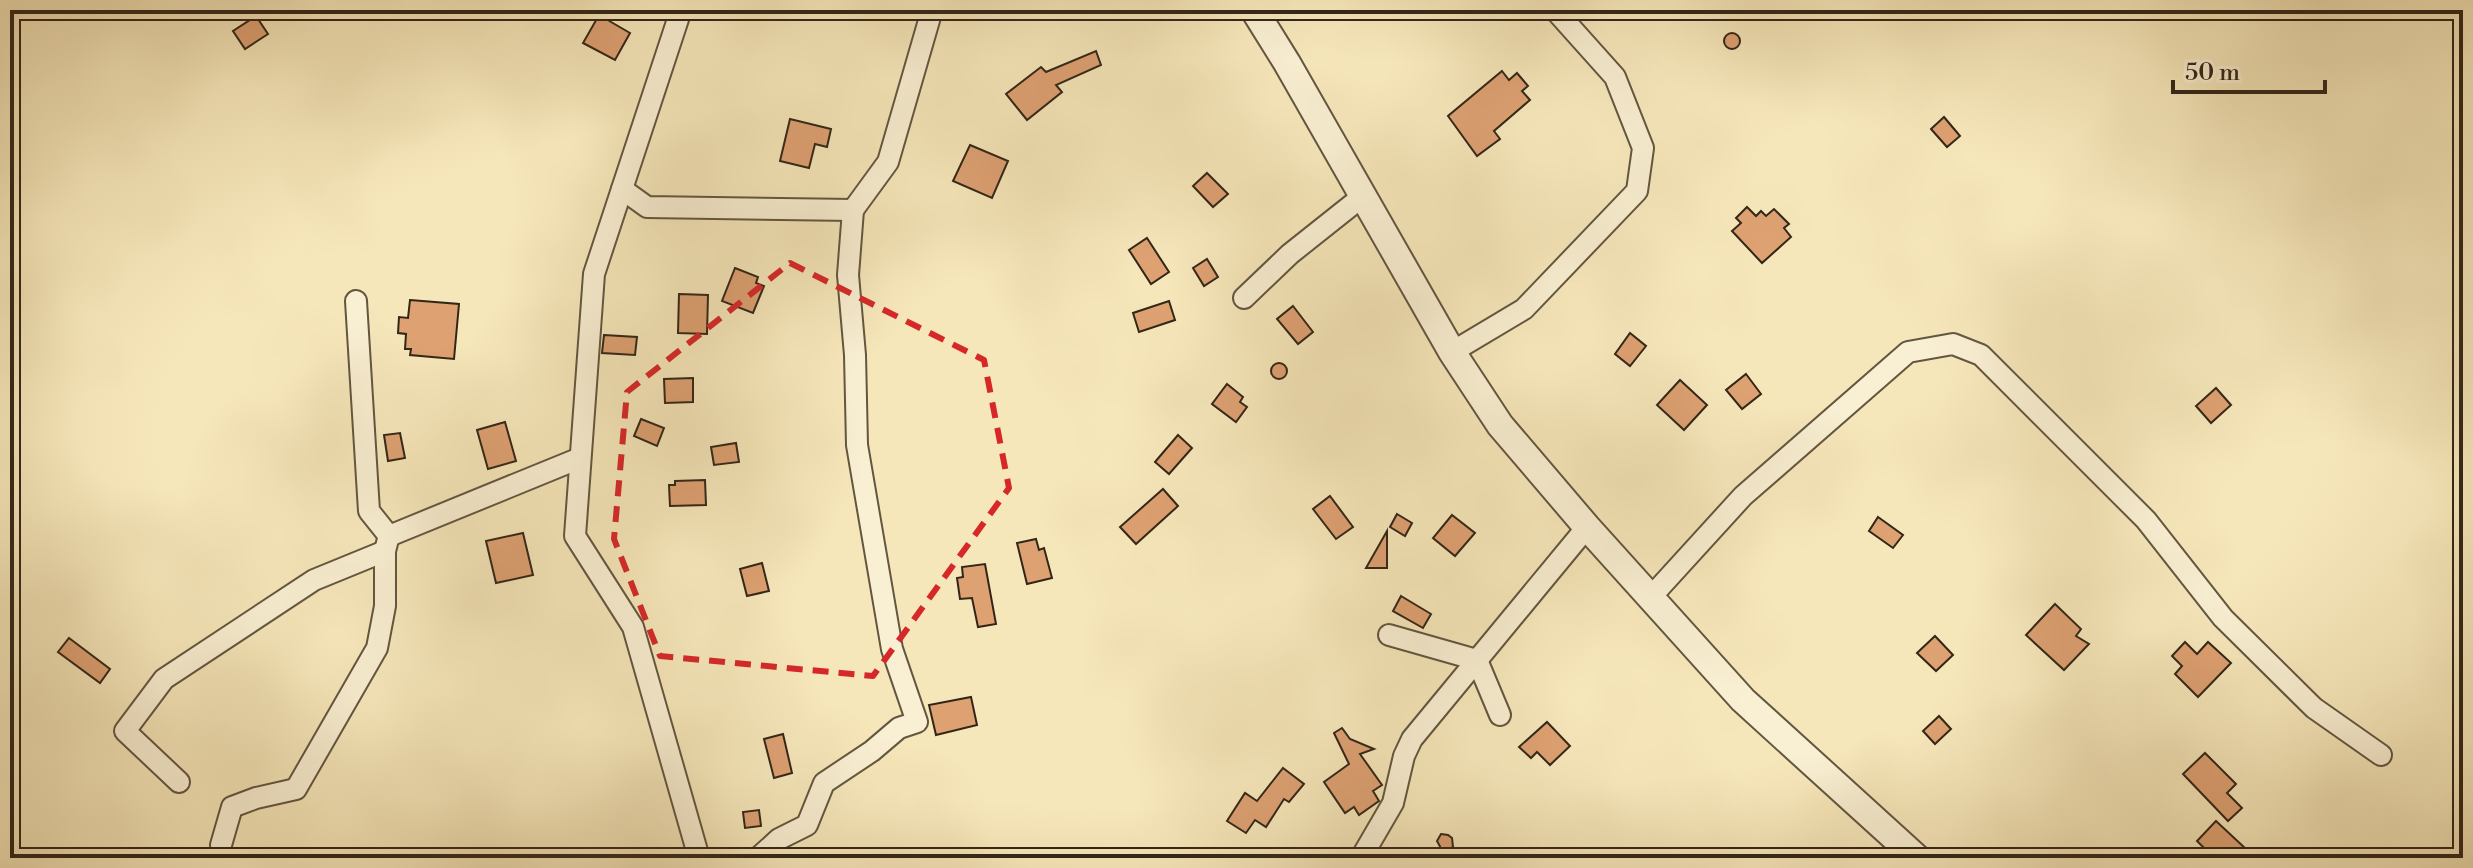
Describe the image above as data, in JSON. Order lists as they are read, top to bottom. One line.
{"scale_bar":"50 m"}
